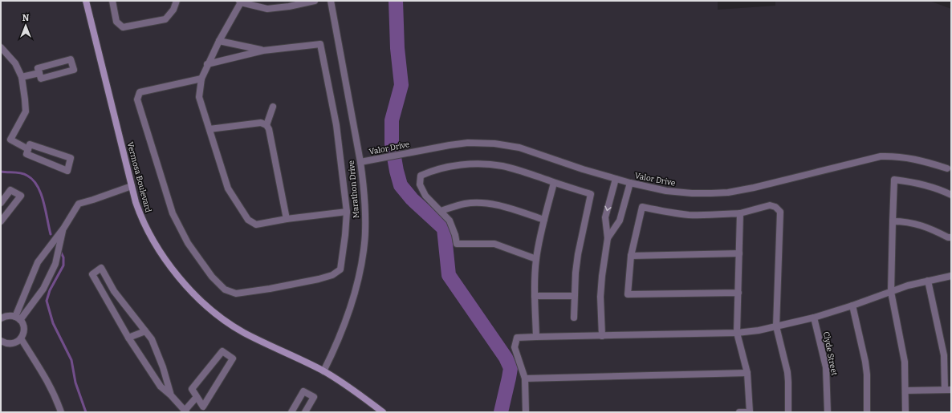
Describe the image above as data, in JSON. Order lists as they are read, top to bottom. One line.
{"streets":{"main road":["Vermosa Boulevard"],"street":["Valor Drive","Marathon Drive","Clyde Street"]},"crossings":[["Valor Drive","Marathon Drive"],["Vermosa Boulevard","Marathon Drive"]],"north":"top"}
